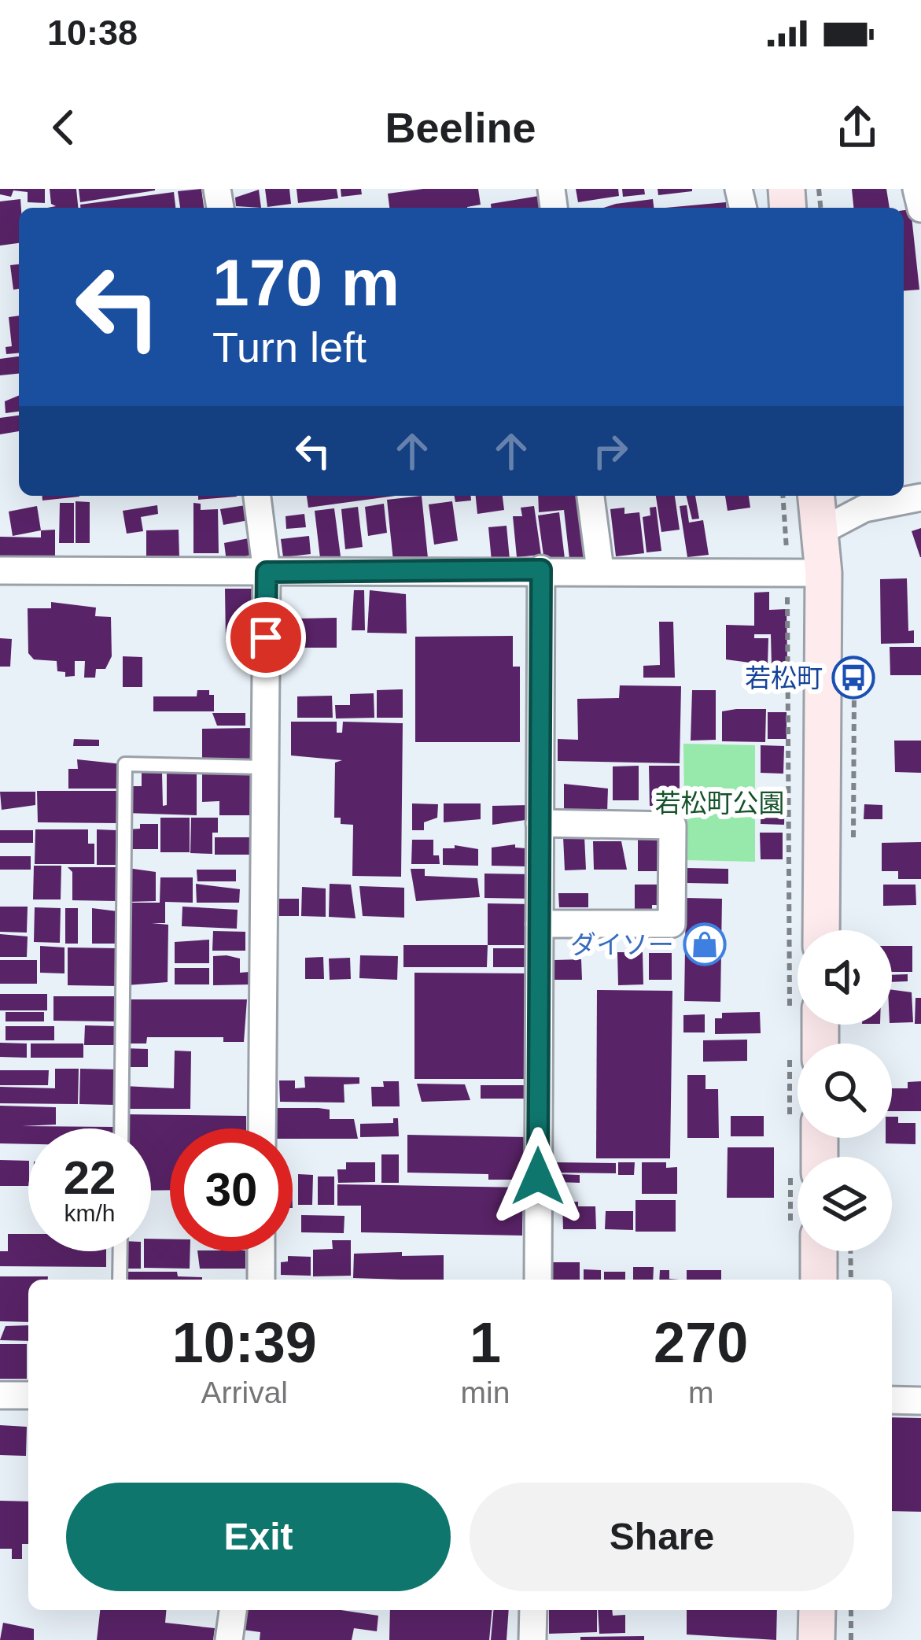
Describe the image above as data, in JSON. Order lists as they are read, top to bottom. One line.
{"parks":["若松町公園"],"places":{"bus stop":["若松町"],"shop":["ダイソー"]},"page":{"status":"10:38","header":"Beeline","turn":["170 m","Turn left"],"speed":"22 km/h","limit":"30","eta":["10:39","Arrival","1","min","270","m"],"buttons":["Exit","Share"]}}
